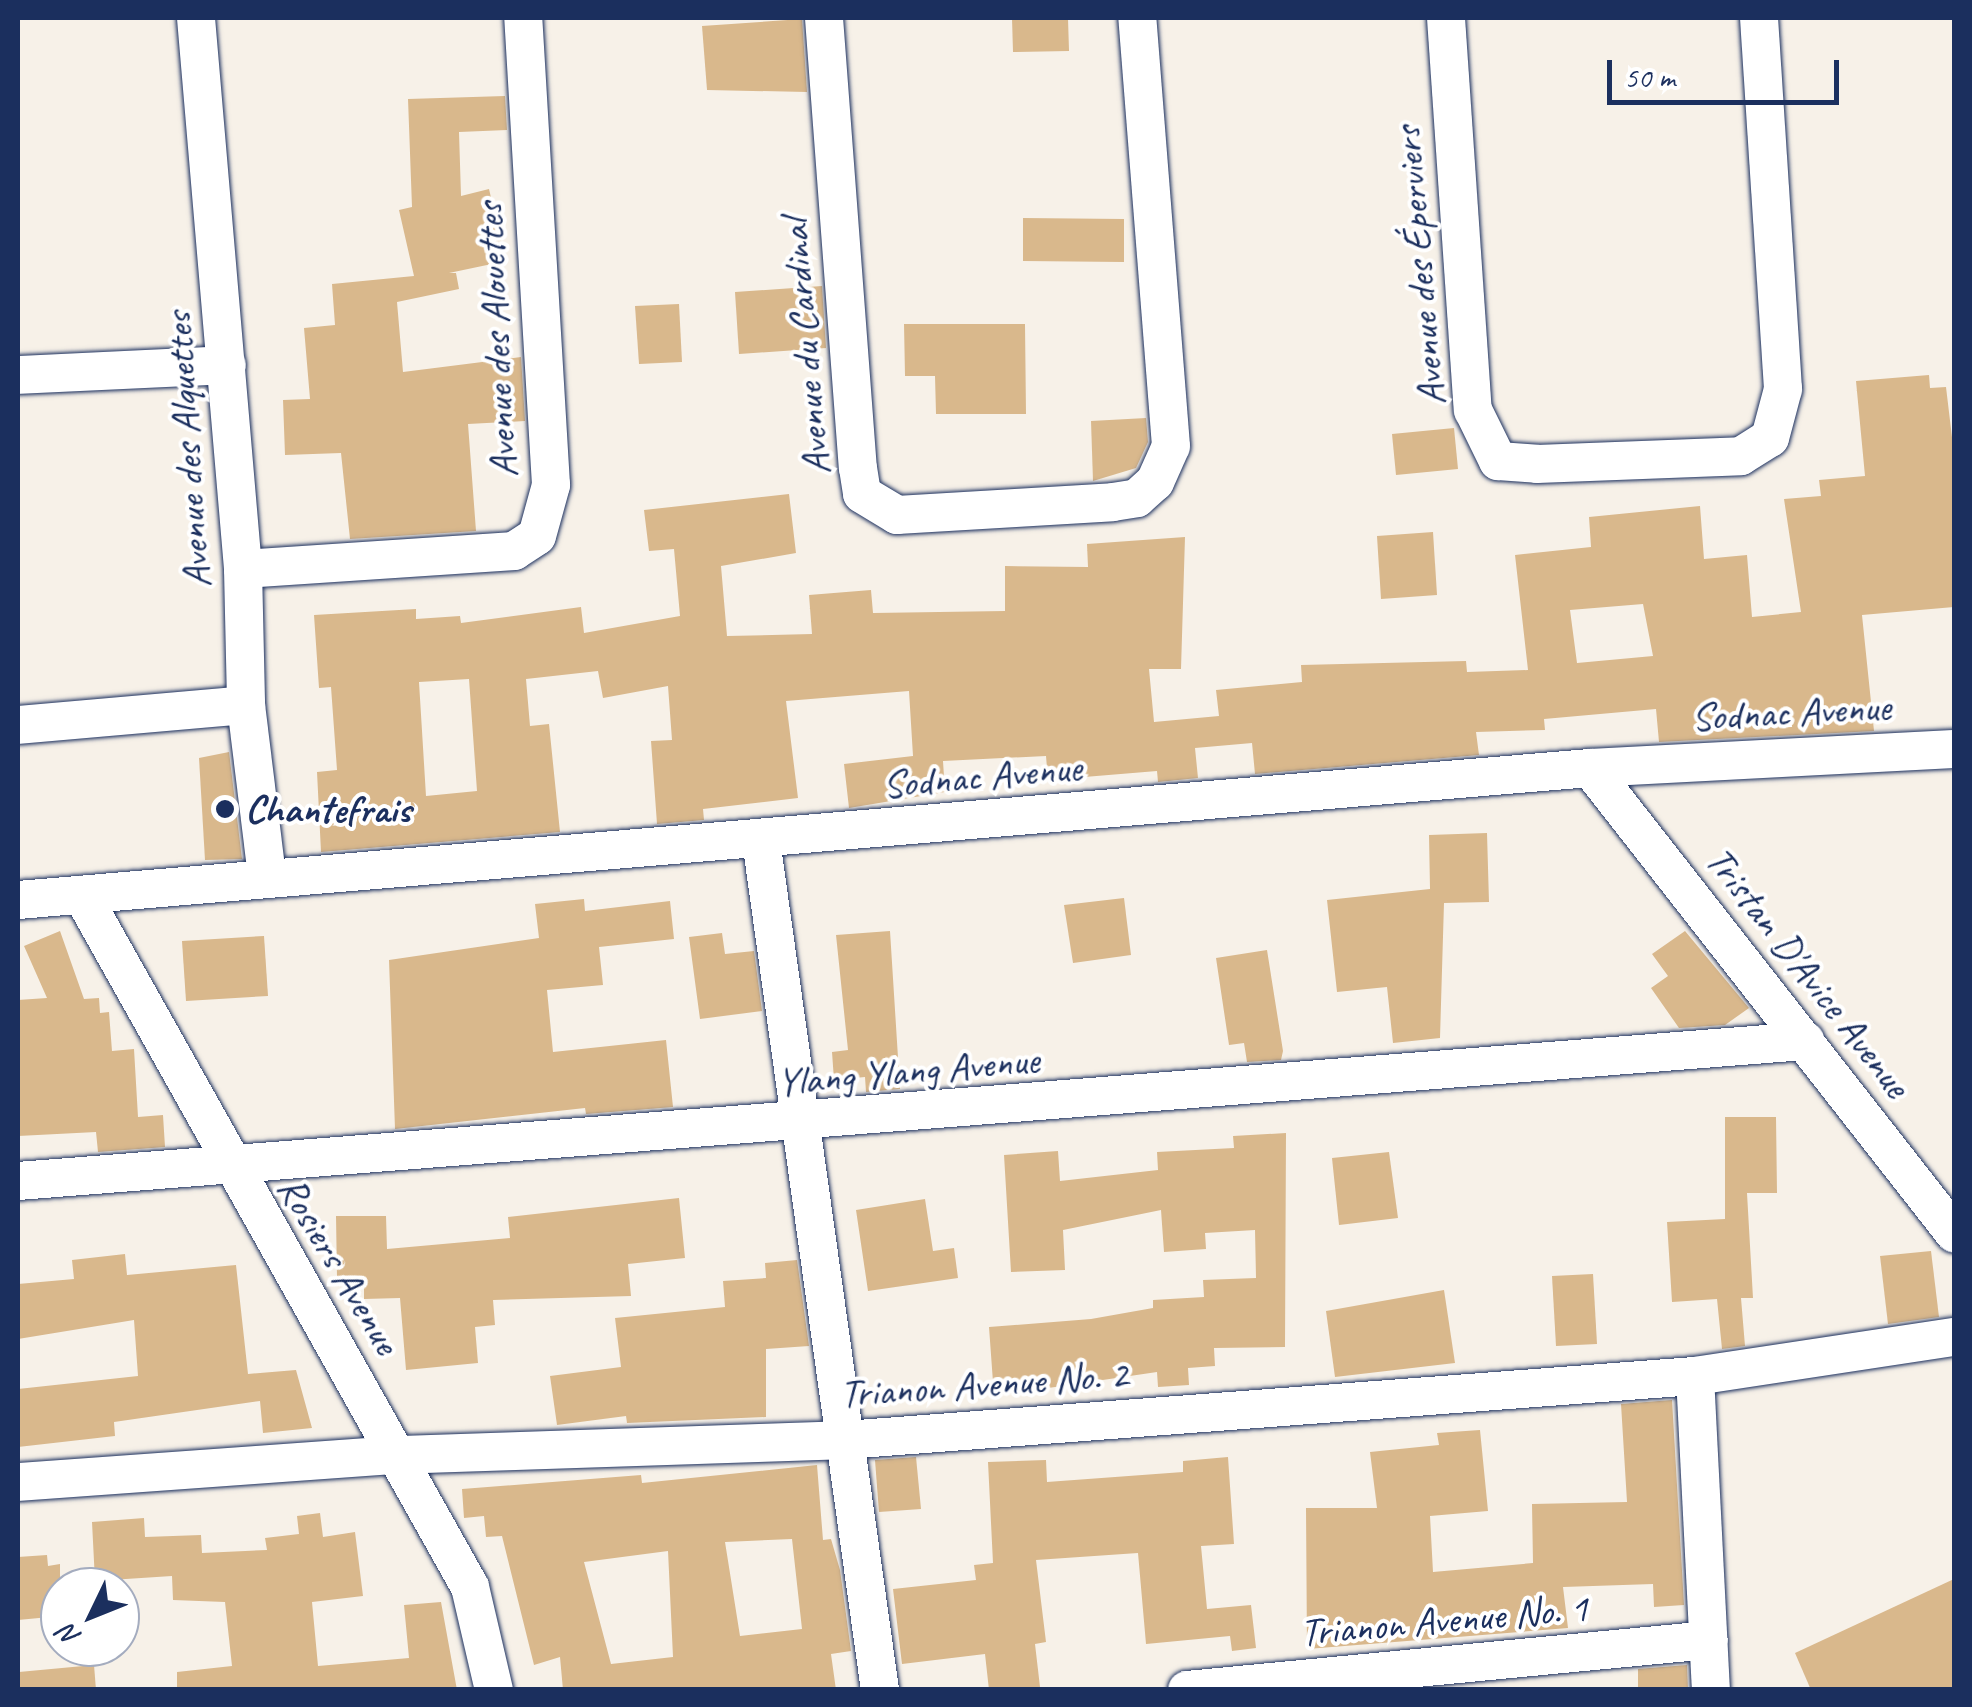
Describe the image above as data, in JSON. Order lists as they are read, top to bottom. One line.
{"streets":{"street":["Avenue des Éperviers","Avenue des Alouettes","Avenue du Cardinal","Avenue des Alquettes","Sodnac Avenue","Tristan D'Avice Avenue","Ylang Ylang Avenue","Rosiers Avenue","Trianon Avenue No. 2","Trianon Avenue No. 1"]},"crossings":[["Avenue des Alouettes","Avenue des Alquettes"],["Avenue des Alquettes","Sodnac Avenue"],["Sodnac Avenue","Tristan D'Avice Avenue"],["Sodnac Avenue","Rosiers Avenue"],["Tristan D'Avice Avenue","Ylang Ylang Avenue"],["Ylang Ylang Avenue","Rosiers Avenue"],["Rosiers Avenue","Trianon Avenue No. 2"]],"places":["Chantefrais"],"scale_bar":"50 m","north":"bottom left"}
